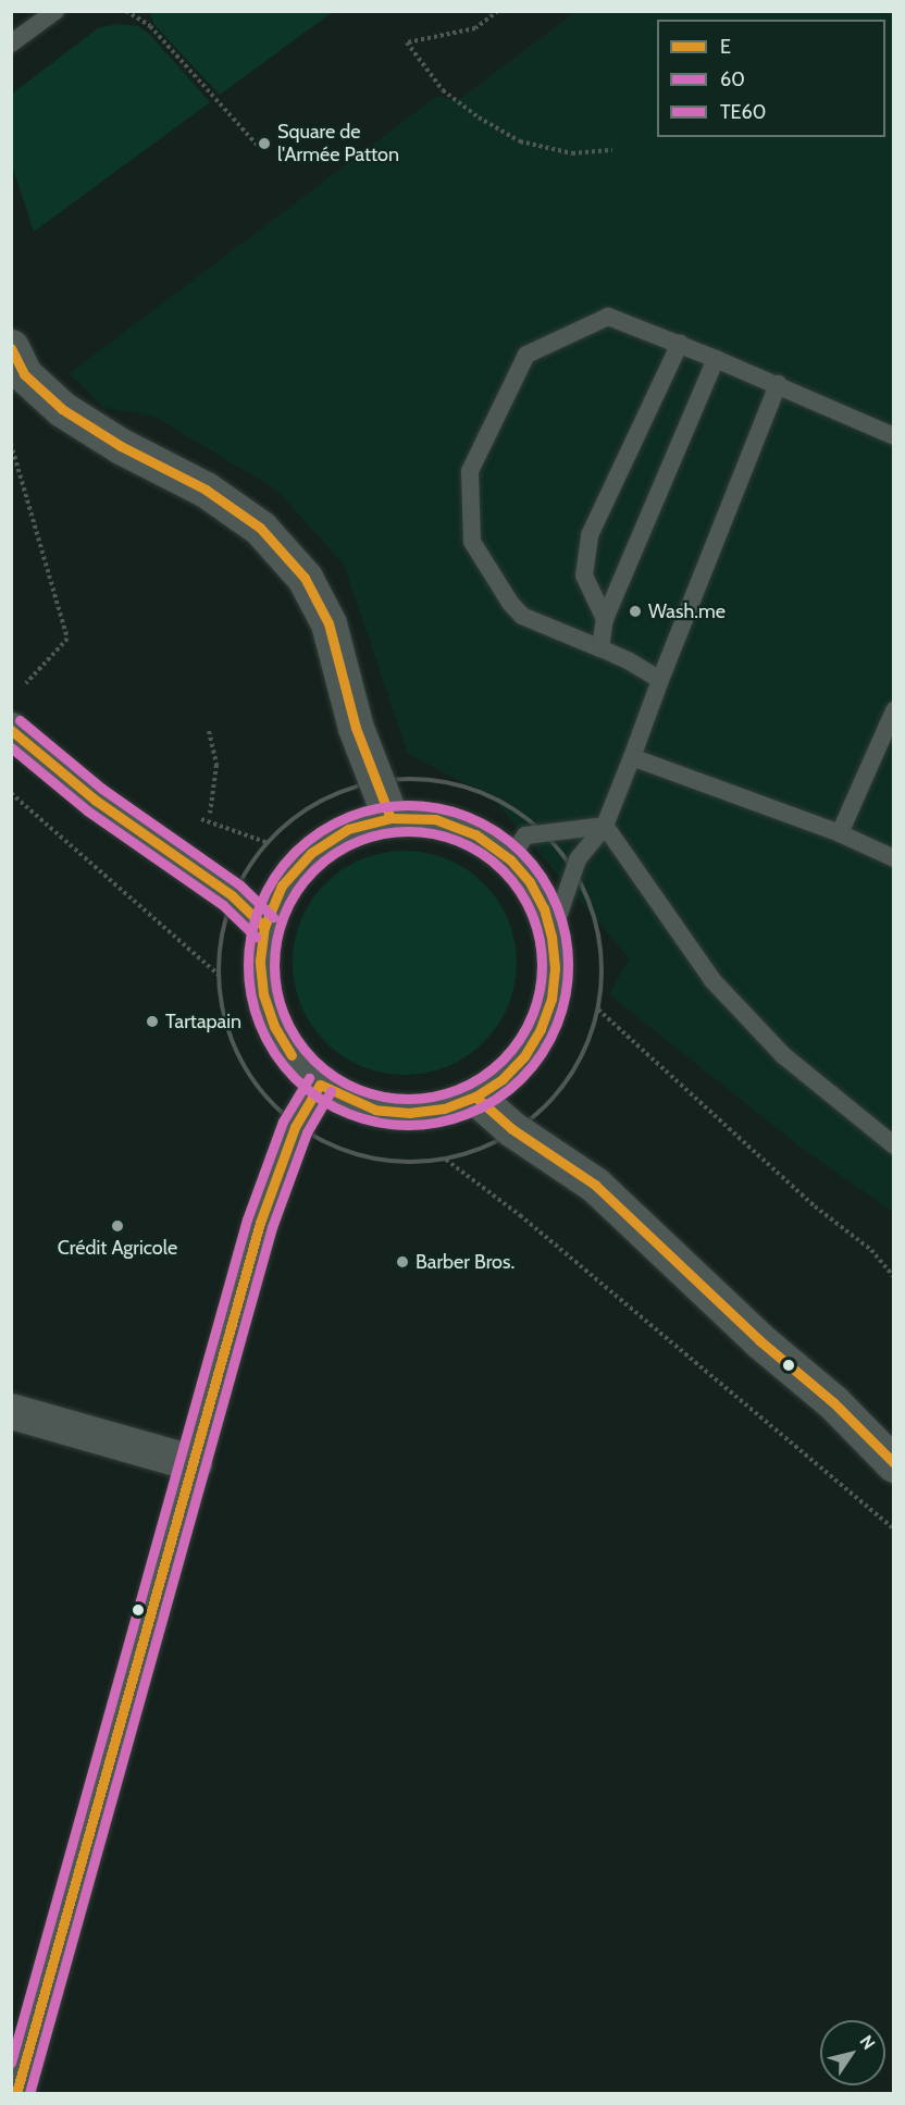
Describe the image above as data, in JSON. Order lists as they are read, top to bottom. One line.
{"places":["Square de l'Armée Patton","Wash.me","Tartapain","Crédit Agricole","Barber Bros."],"lines":["transit line E","transit line TE60","transit line 60"],"legend":["E","60","TE60"],"north":"top right"}
